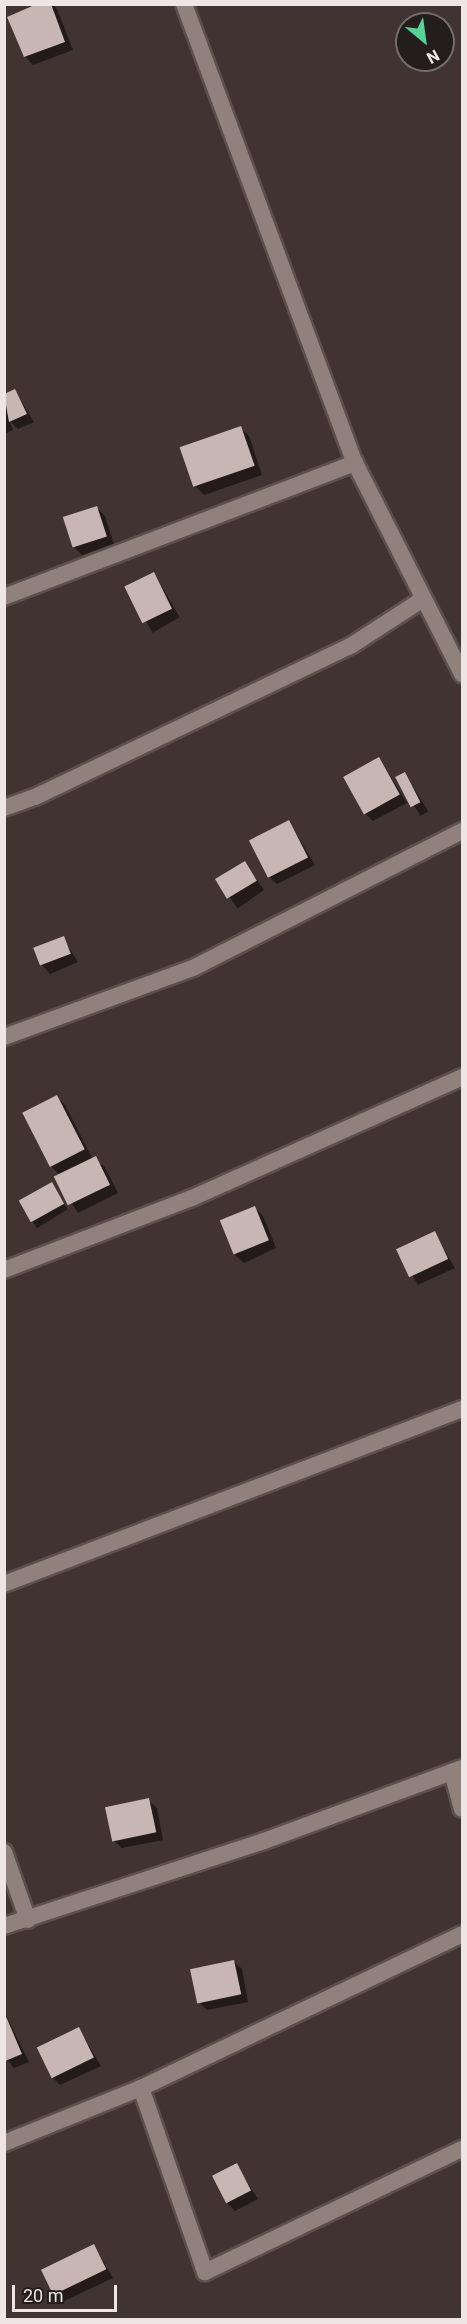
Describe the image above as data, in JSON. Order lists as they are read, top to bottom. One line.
{"scale_bar":"20 m","north":"bottom right"}
